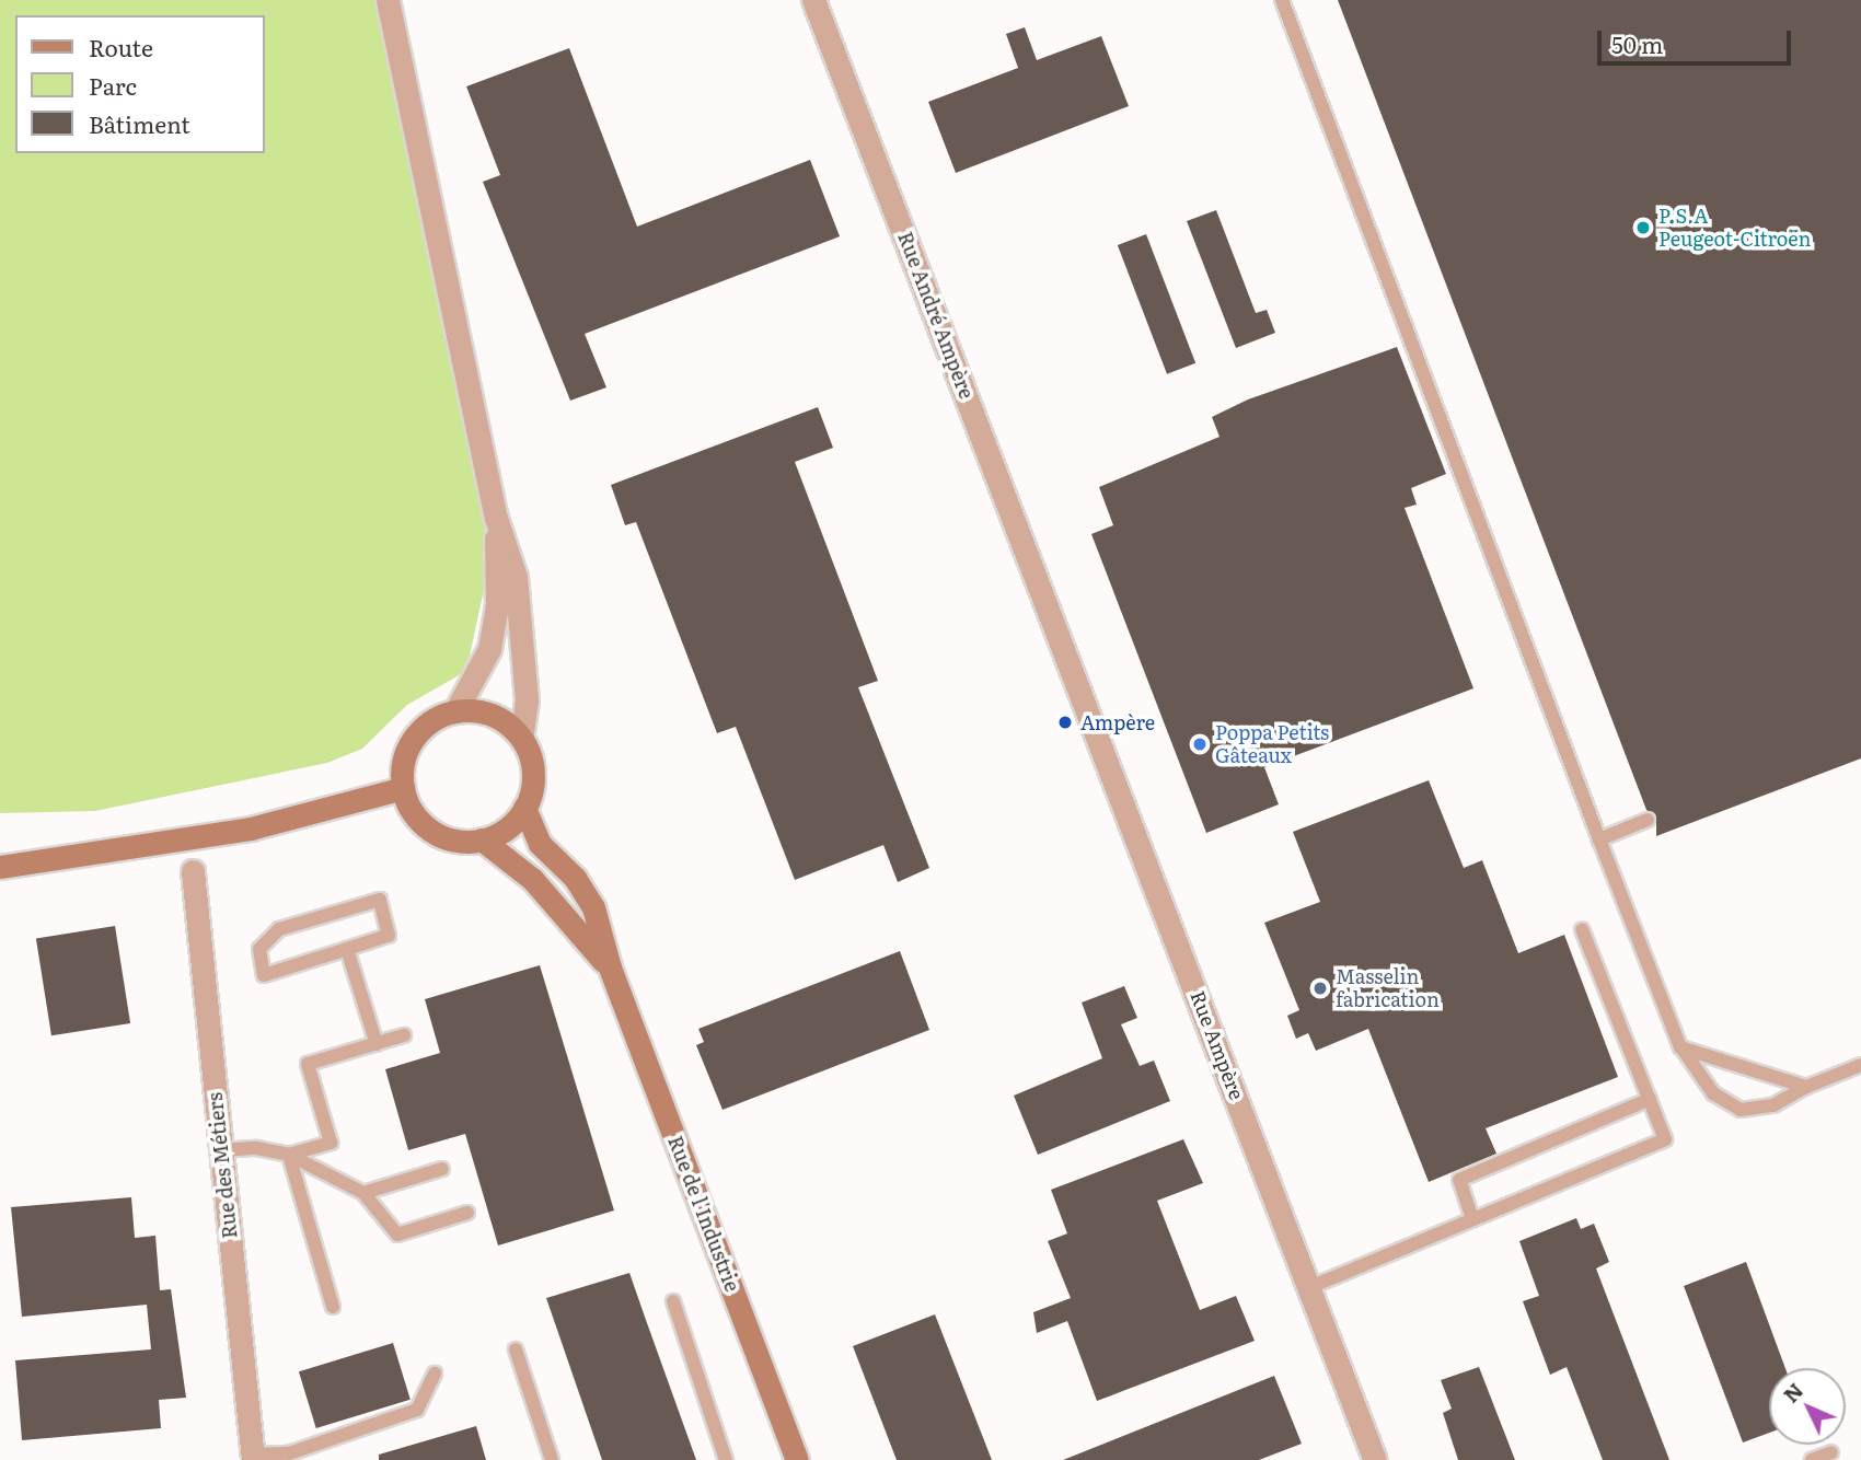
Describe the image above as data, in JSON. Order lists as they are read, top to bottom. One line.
{"streets":{"street":["Rue André Ampère","Rue Ampère","Rue des Métiers","Rue de l'Industrie"]},"crossings":[["Rue André Ampère","Rue Ampère"]],"places":["P.S.A Peugeot-Citroën","Ampère","Poppa Petits Gâteaux","Masselin fabrication"],"legend":["Route","Parc","Bâtiment"],"scale_bar":"50 m","north":"top left"}
